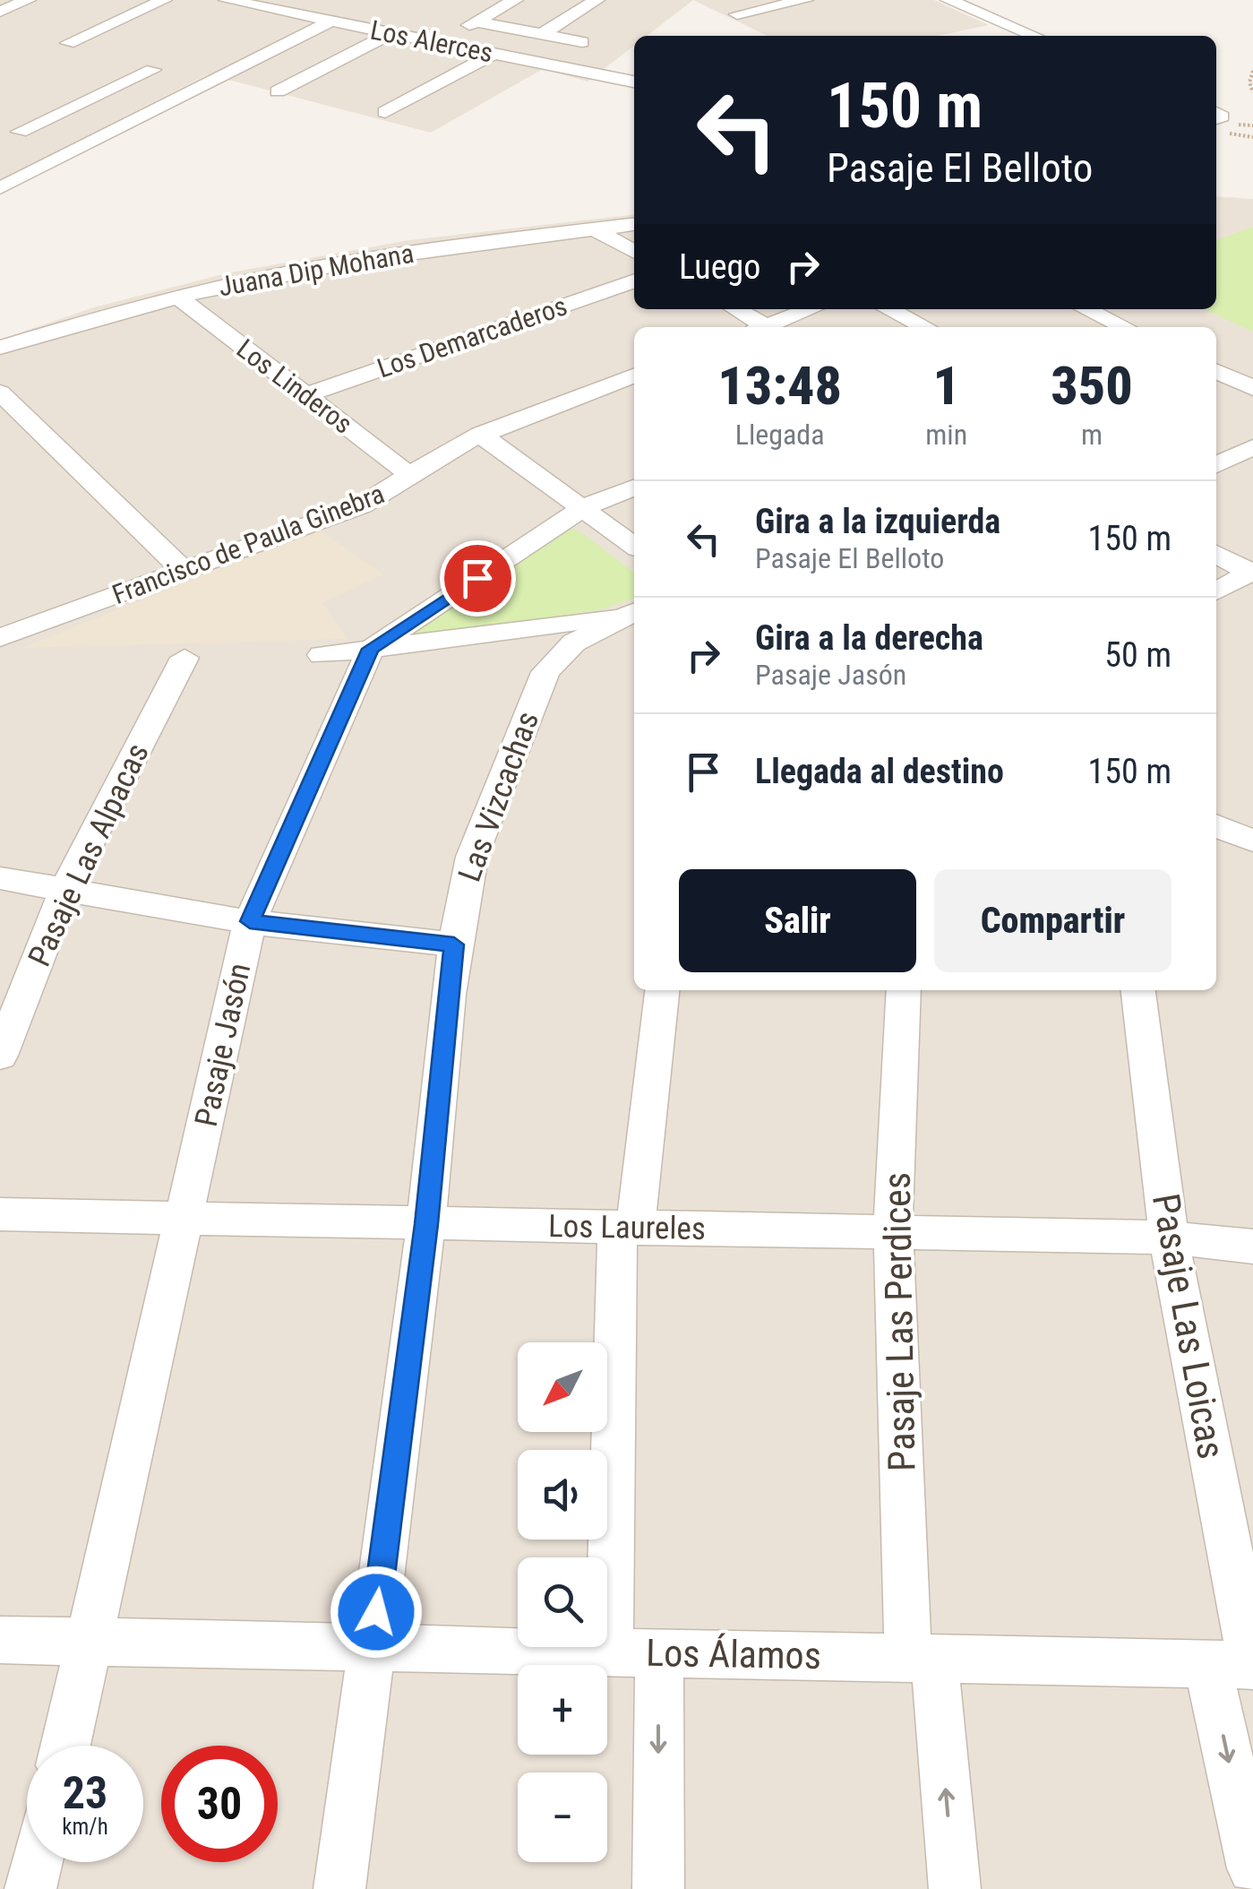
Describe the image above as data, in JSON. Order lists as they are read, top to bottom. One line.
{"streets":{"street":["Los Alerces","Juana Dip Mohana","Los Demarcaderos","Los Linderos","Francisco de Paula Ginebra","Las Vizcachas","Pasaje Las Alpacas","Pasaje Jasón","Los Laureles","Pasaje Las Perdices","Pasaje Las Loicas","Los Álamos"]},"crossings":[["Juana Dip Mohana","Los Linderos"],["Los Demarcaderos","Los Linderos"],["Los Linderos","Francisco de Paula Ginebra"],["Las Vizcachas","Los Laureles"],["Las Vizcachas","Los Álamos"],["Pasaje Jasón","Los Laureles"],["Pasaje Jasón","Los Álamos"],["Los Laureles","Pasaje Las Perdices"],["Los Laureles","Pasaje Las Loicas"],["Pasaje Las Perdices","Los Álamos"],["Pasaje Las Loicas","Los Álamos"]],"north":"bottom left","page":{"turn":["150 m","Pasaje El Belloto"],"then":"Luego","eta":["13:48","Llegada","1","min","350","m"],"list":[{"name":"Gira a la izquierda","note":"Pasaje El Belloto","value":"150 m"},{"name":"Gira a la derecha","note":"Pasaje Jasón","value":"50 m"},{"name":"Llegada al destino","value":"150 m"}],"buttons":["Salir","Compartir"],"map_buttons":["+","−"],"speed":"23 km/h","limit":"30"}}
